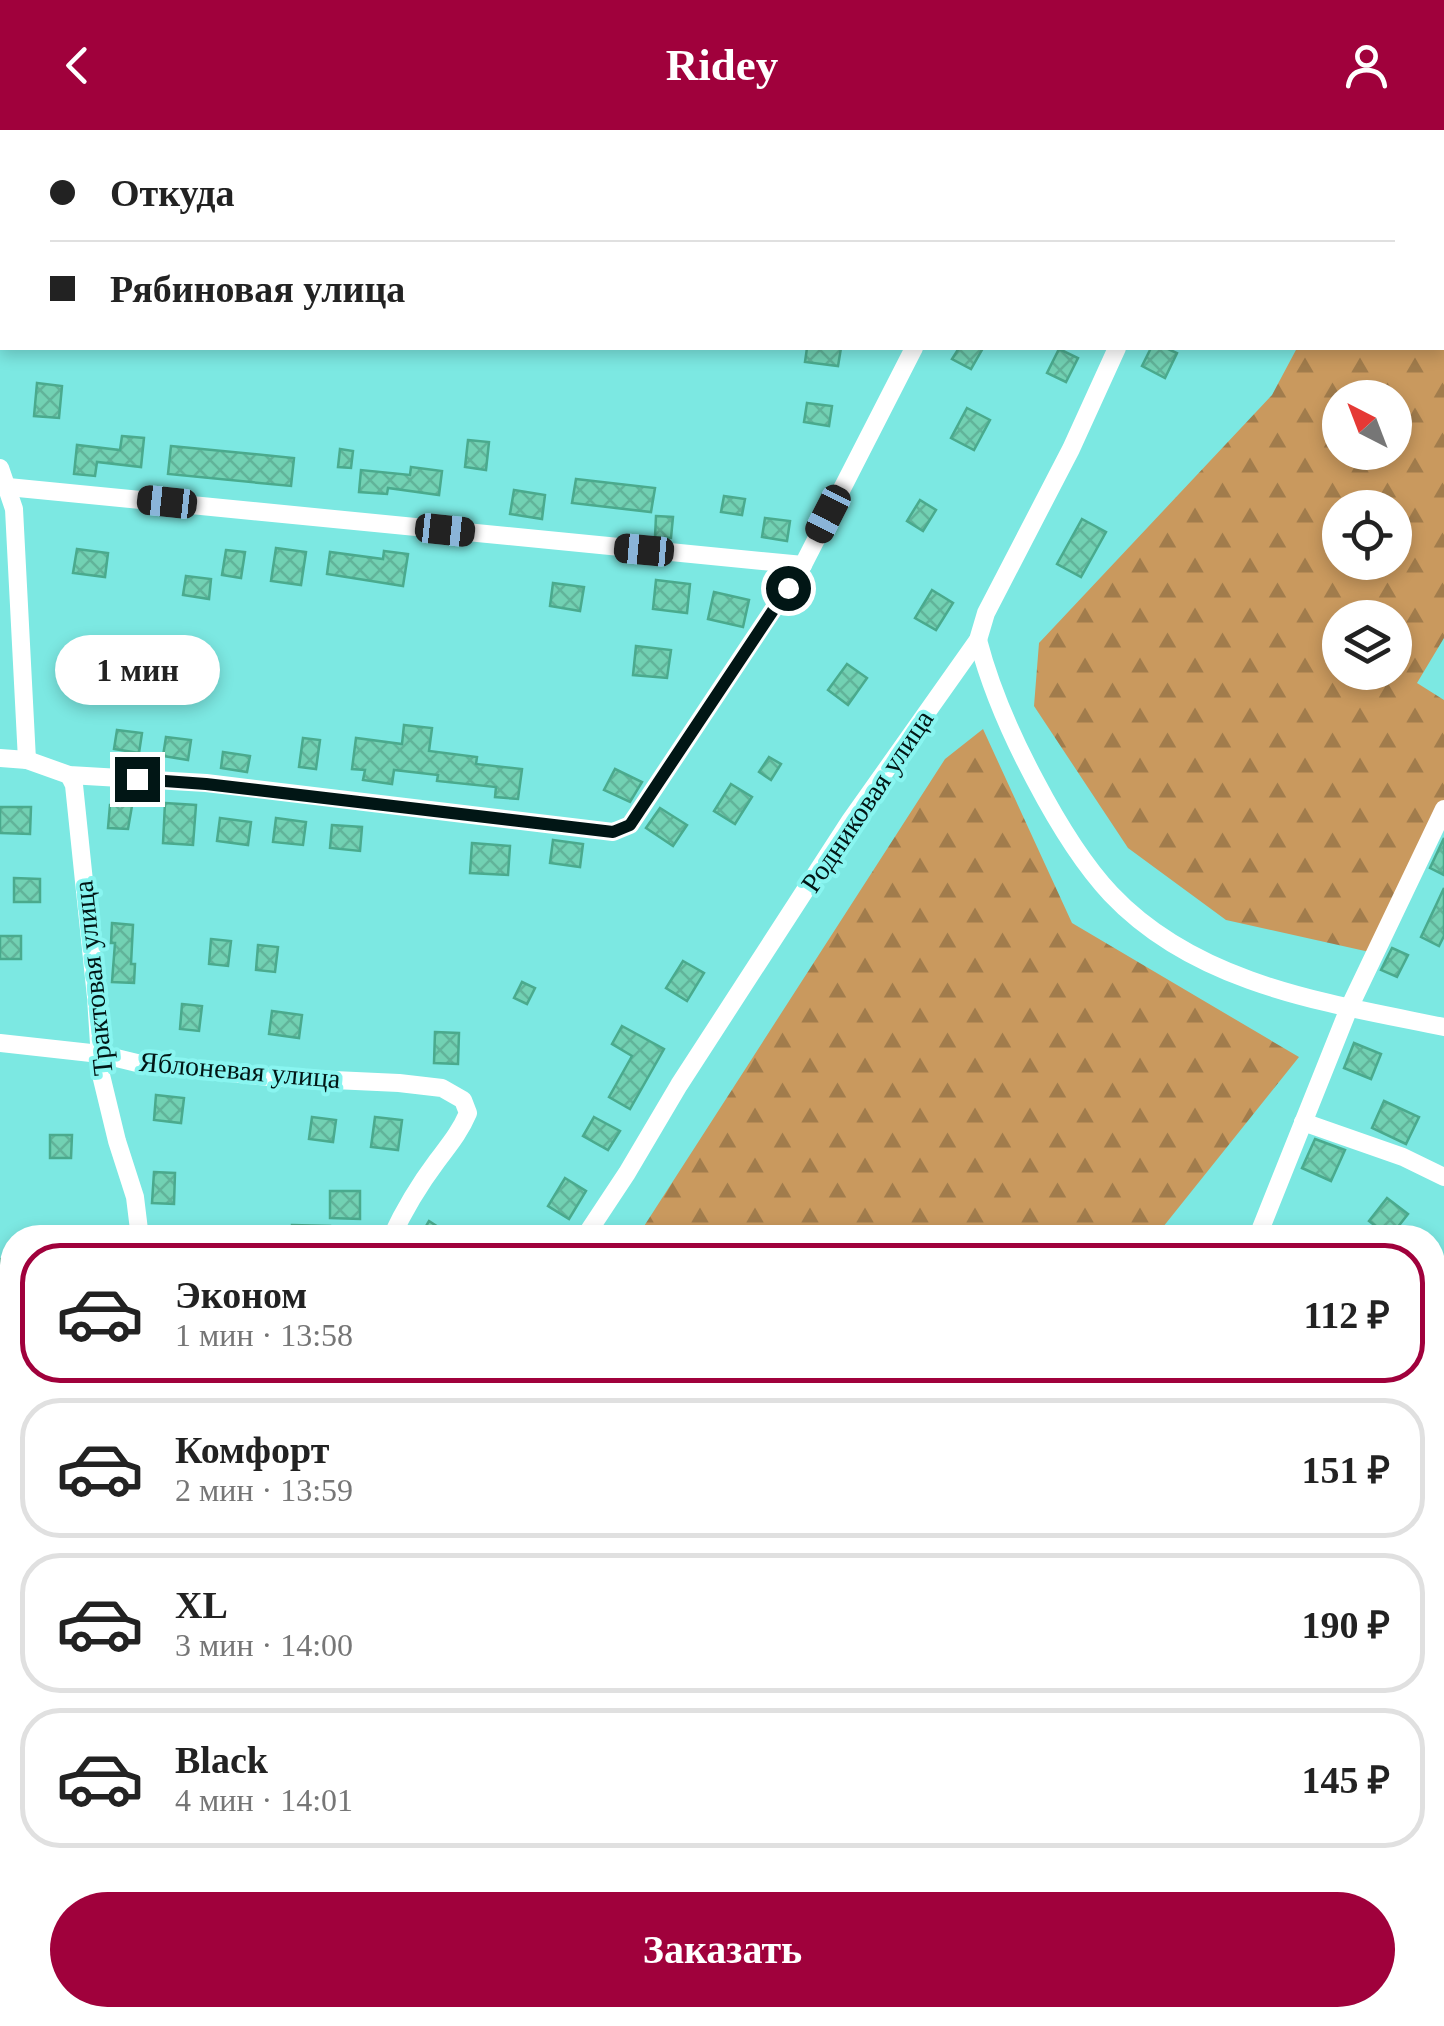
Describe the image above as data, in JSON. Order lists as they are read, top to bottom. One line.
{"streets":{"street":["Родниковая улица","Трактовая улица","Яблоневая улица"]},"crossings":[["Трактовая улица","Яблоневая улица"]],"north":"top left","page":{"header":"Ridey","banner":["Откуда","Рябиновая улица"],"bubble":"1 мин","list":[{"name":"Эконом","note":"1 мин · 13:58","value":"112 ₽"},{"name":"Комфорт","note":"2 мин · 13:59","value":"151 ₽"},{"name":"XL","note":"3 мин · 14:00","value":"190 ₽"},{"name":"Black","note":"4 мин · 14:01","value":"145 ₽"}],"buttons":"Заказать"}}
